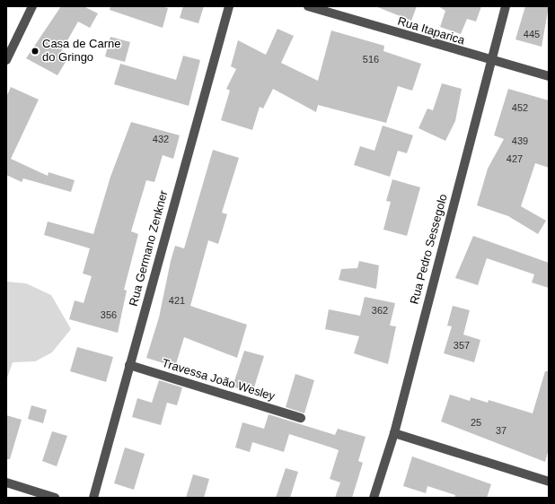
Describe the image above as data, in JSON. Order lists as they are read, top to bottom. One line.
{"streets":{"street":["Rua Itaparica","Rua Germano Zenkner","Rua Pedro Sessegolo","Travessa João Wesley"]},"crossings":[["Rua Itaparica","Rua Pedro Sessegolo"],["Rua Germano Zenkner","Travessa João Wesley"]],"places":["Casa de Carne do Gringo"],"house_numbers":["445","516","452","432","439","427","421","362","356","357","25","37"]}
